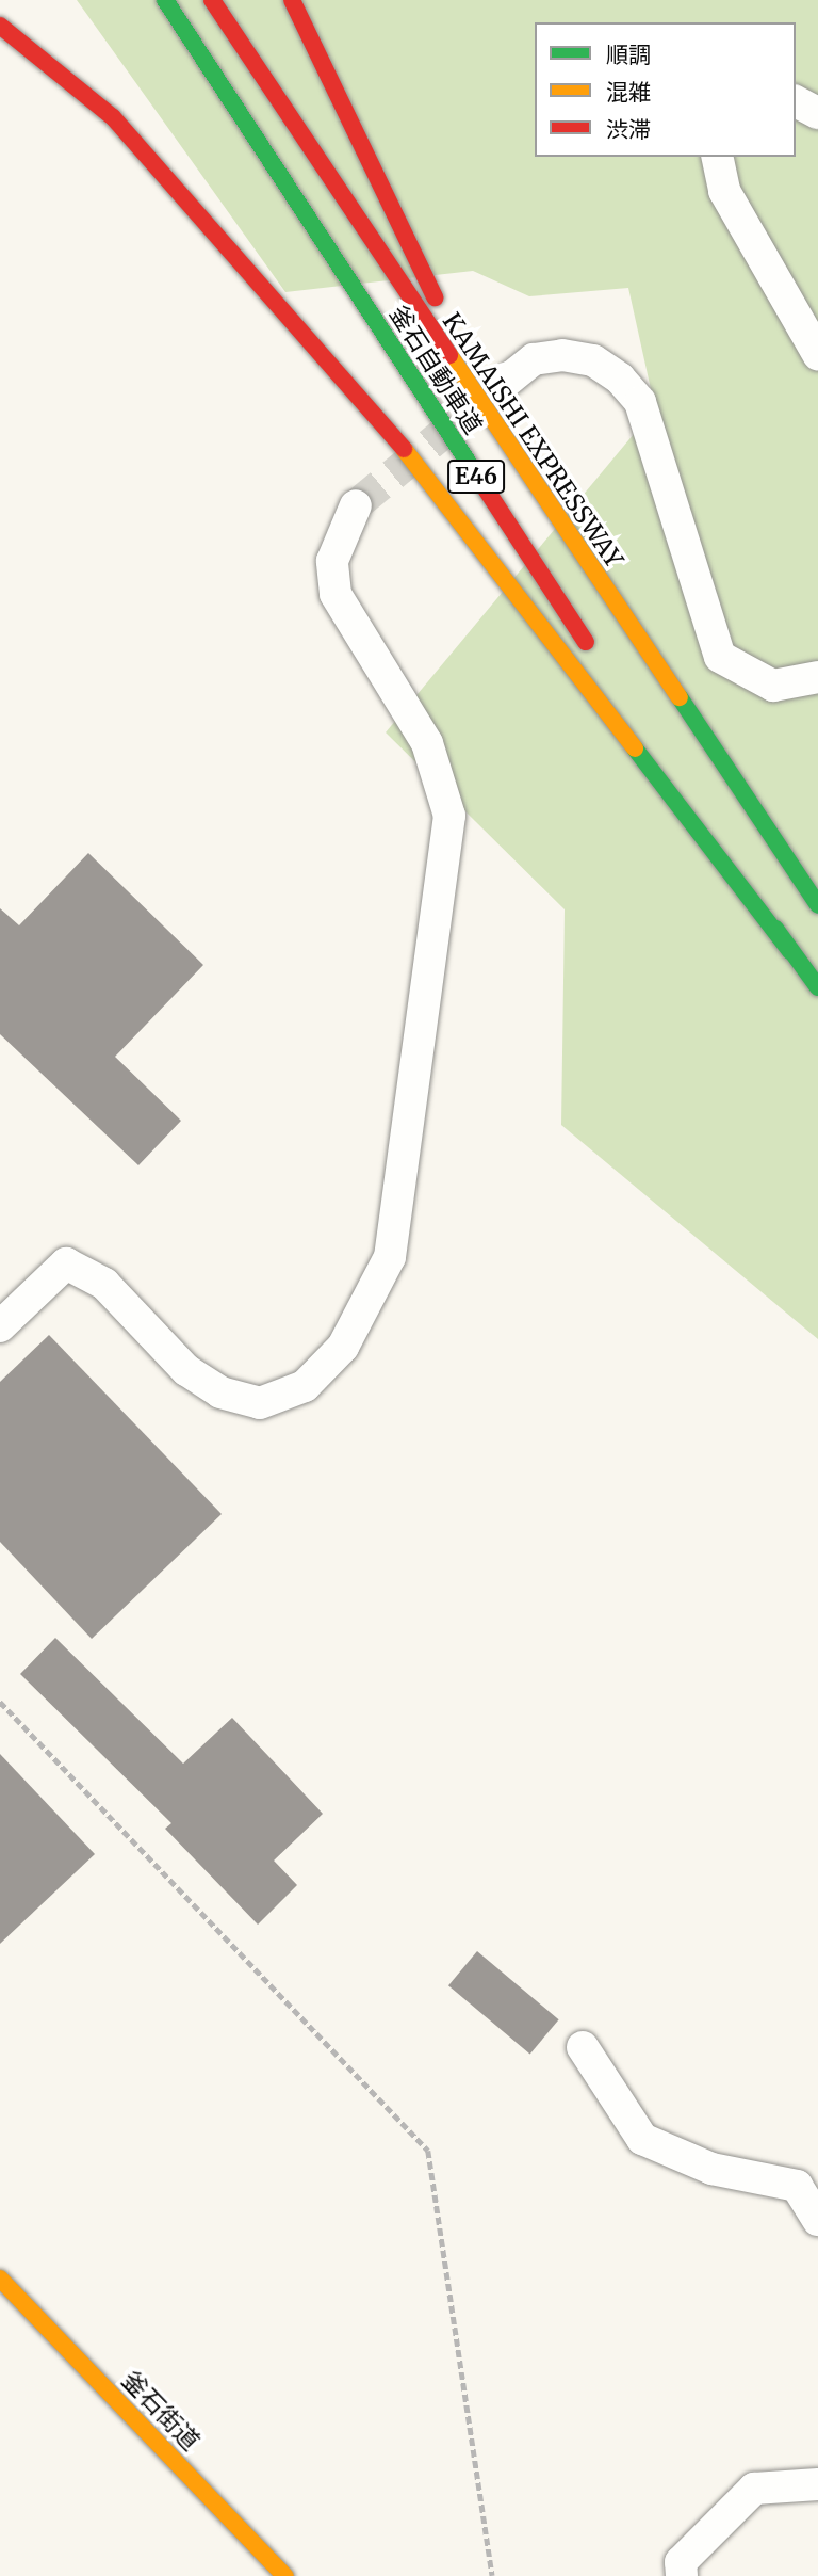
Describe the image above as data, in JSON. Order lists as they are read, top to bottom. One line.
{"streets":{"main road":["釜石自動車道","KAMAISHI EXPRESSWAY","E46","釜石街道"]},"legend":["順調","混雑","渋滞"]}
